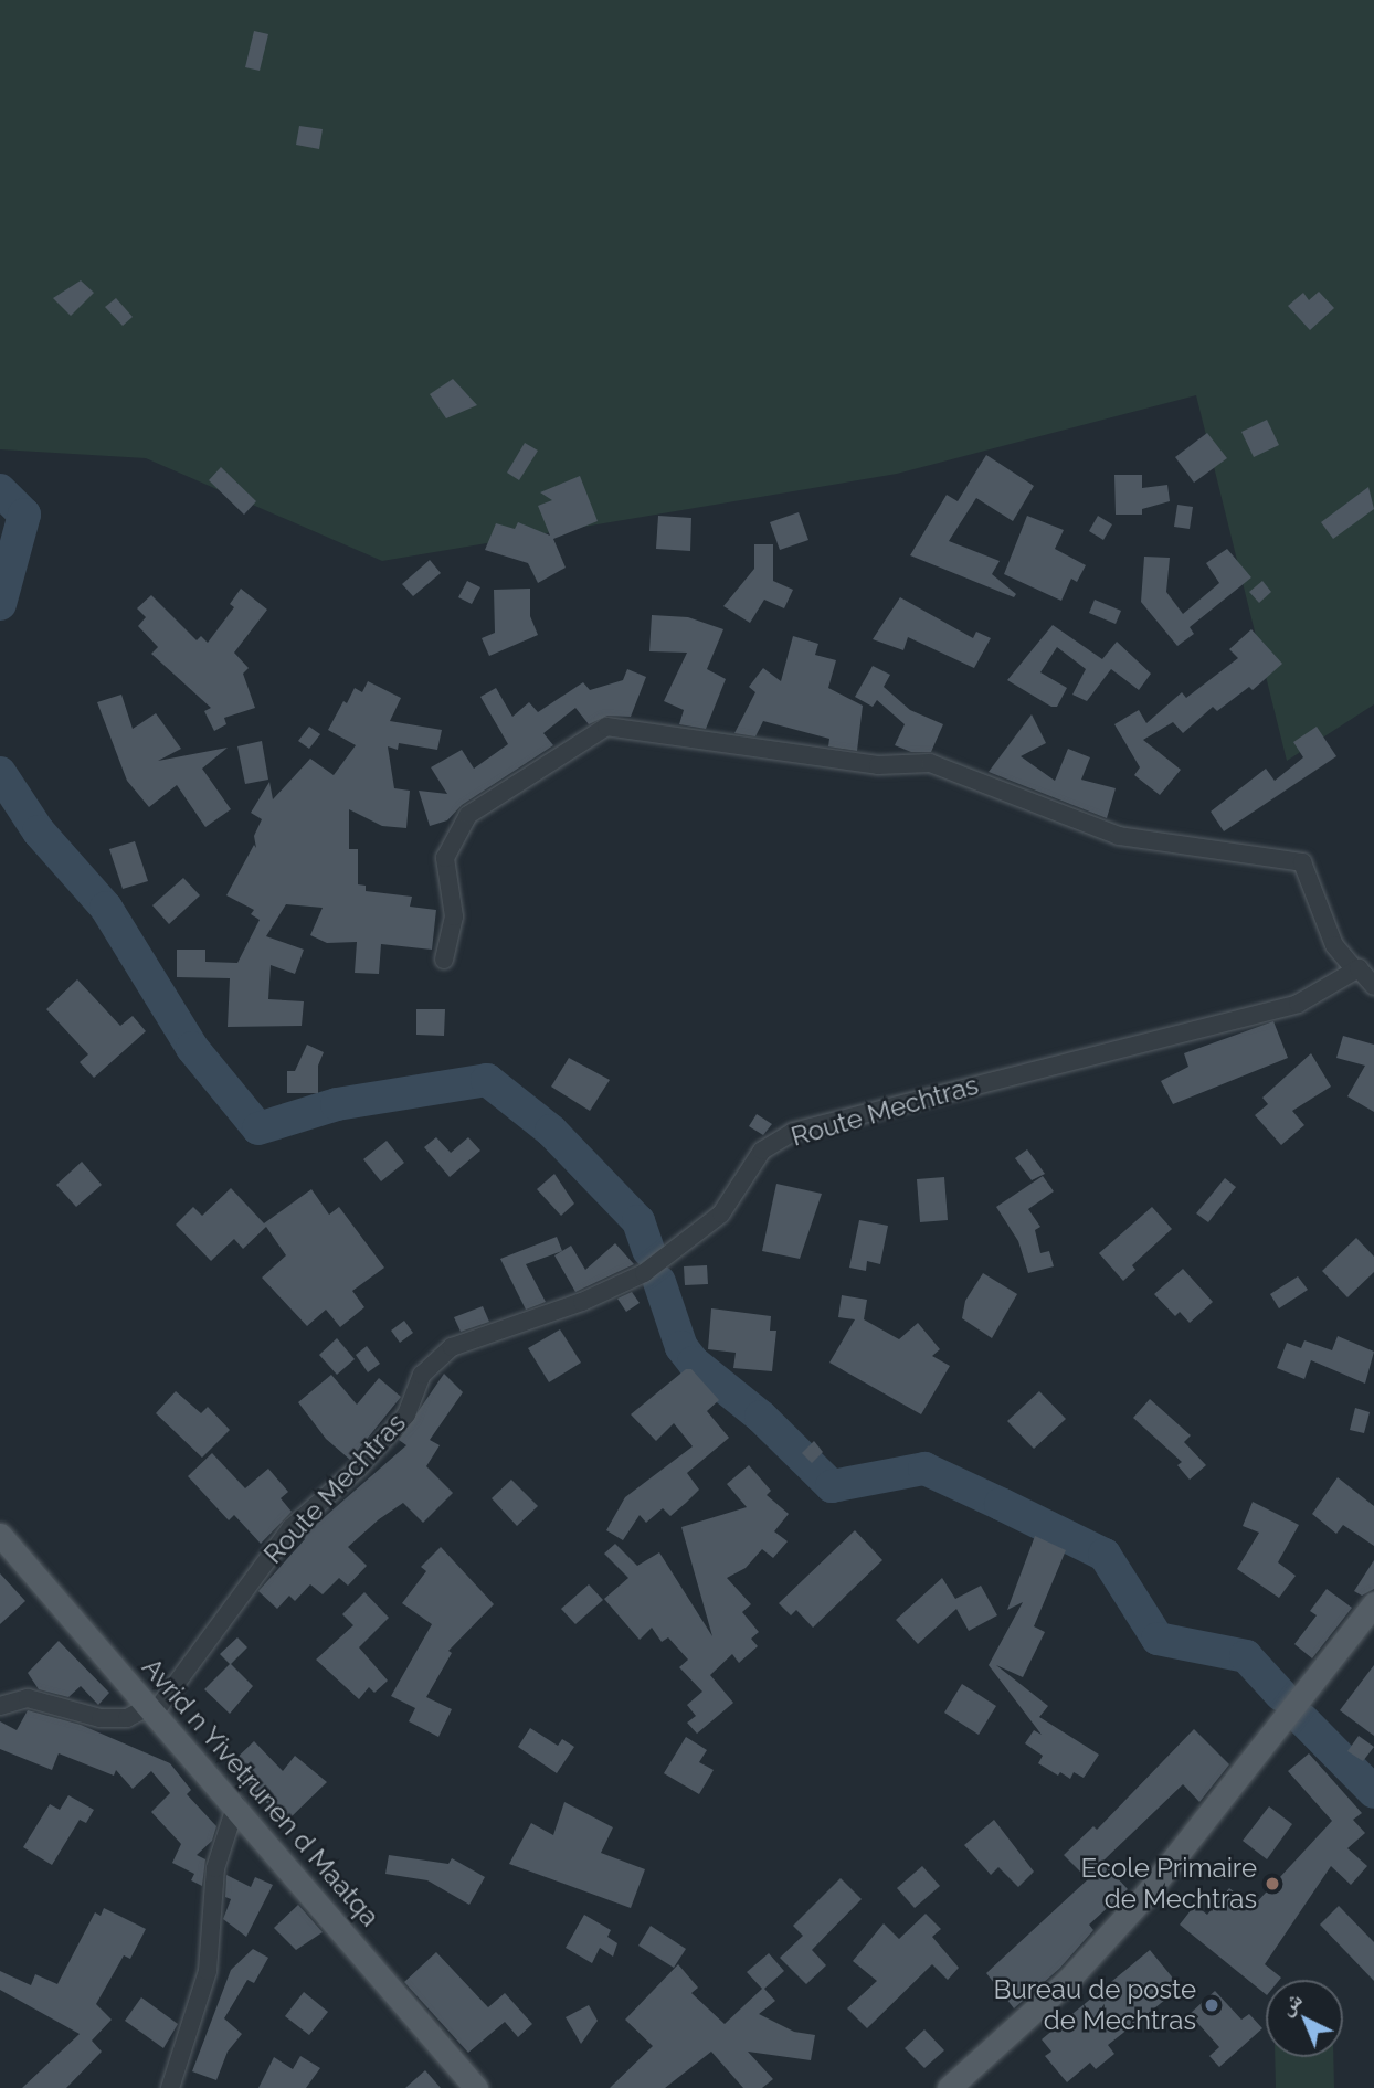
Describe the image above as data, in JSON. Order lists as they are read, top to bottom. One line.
{"streets":{"main road":["Avrid n Yivetṛunen d Maatqa"],"street":["Route Mechtras"]},"crossings":[["Route Mechtras","Avrid n Yivetṛunen d Maatqa"]],"places":["Ecole Primaire de Mechtras","Bureau de poste de Mechtras"],"north":"top left"}
